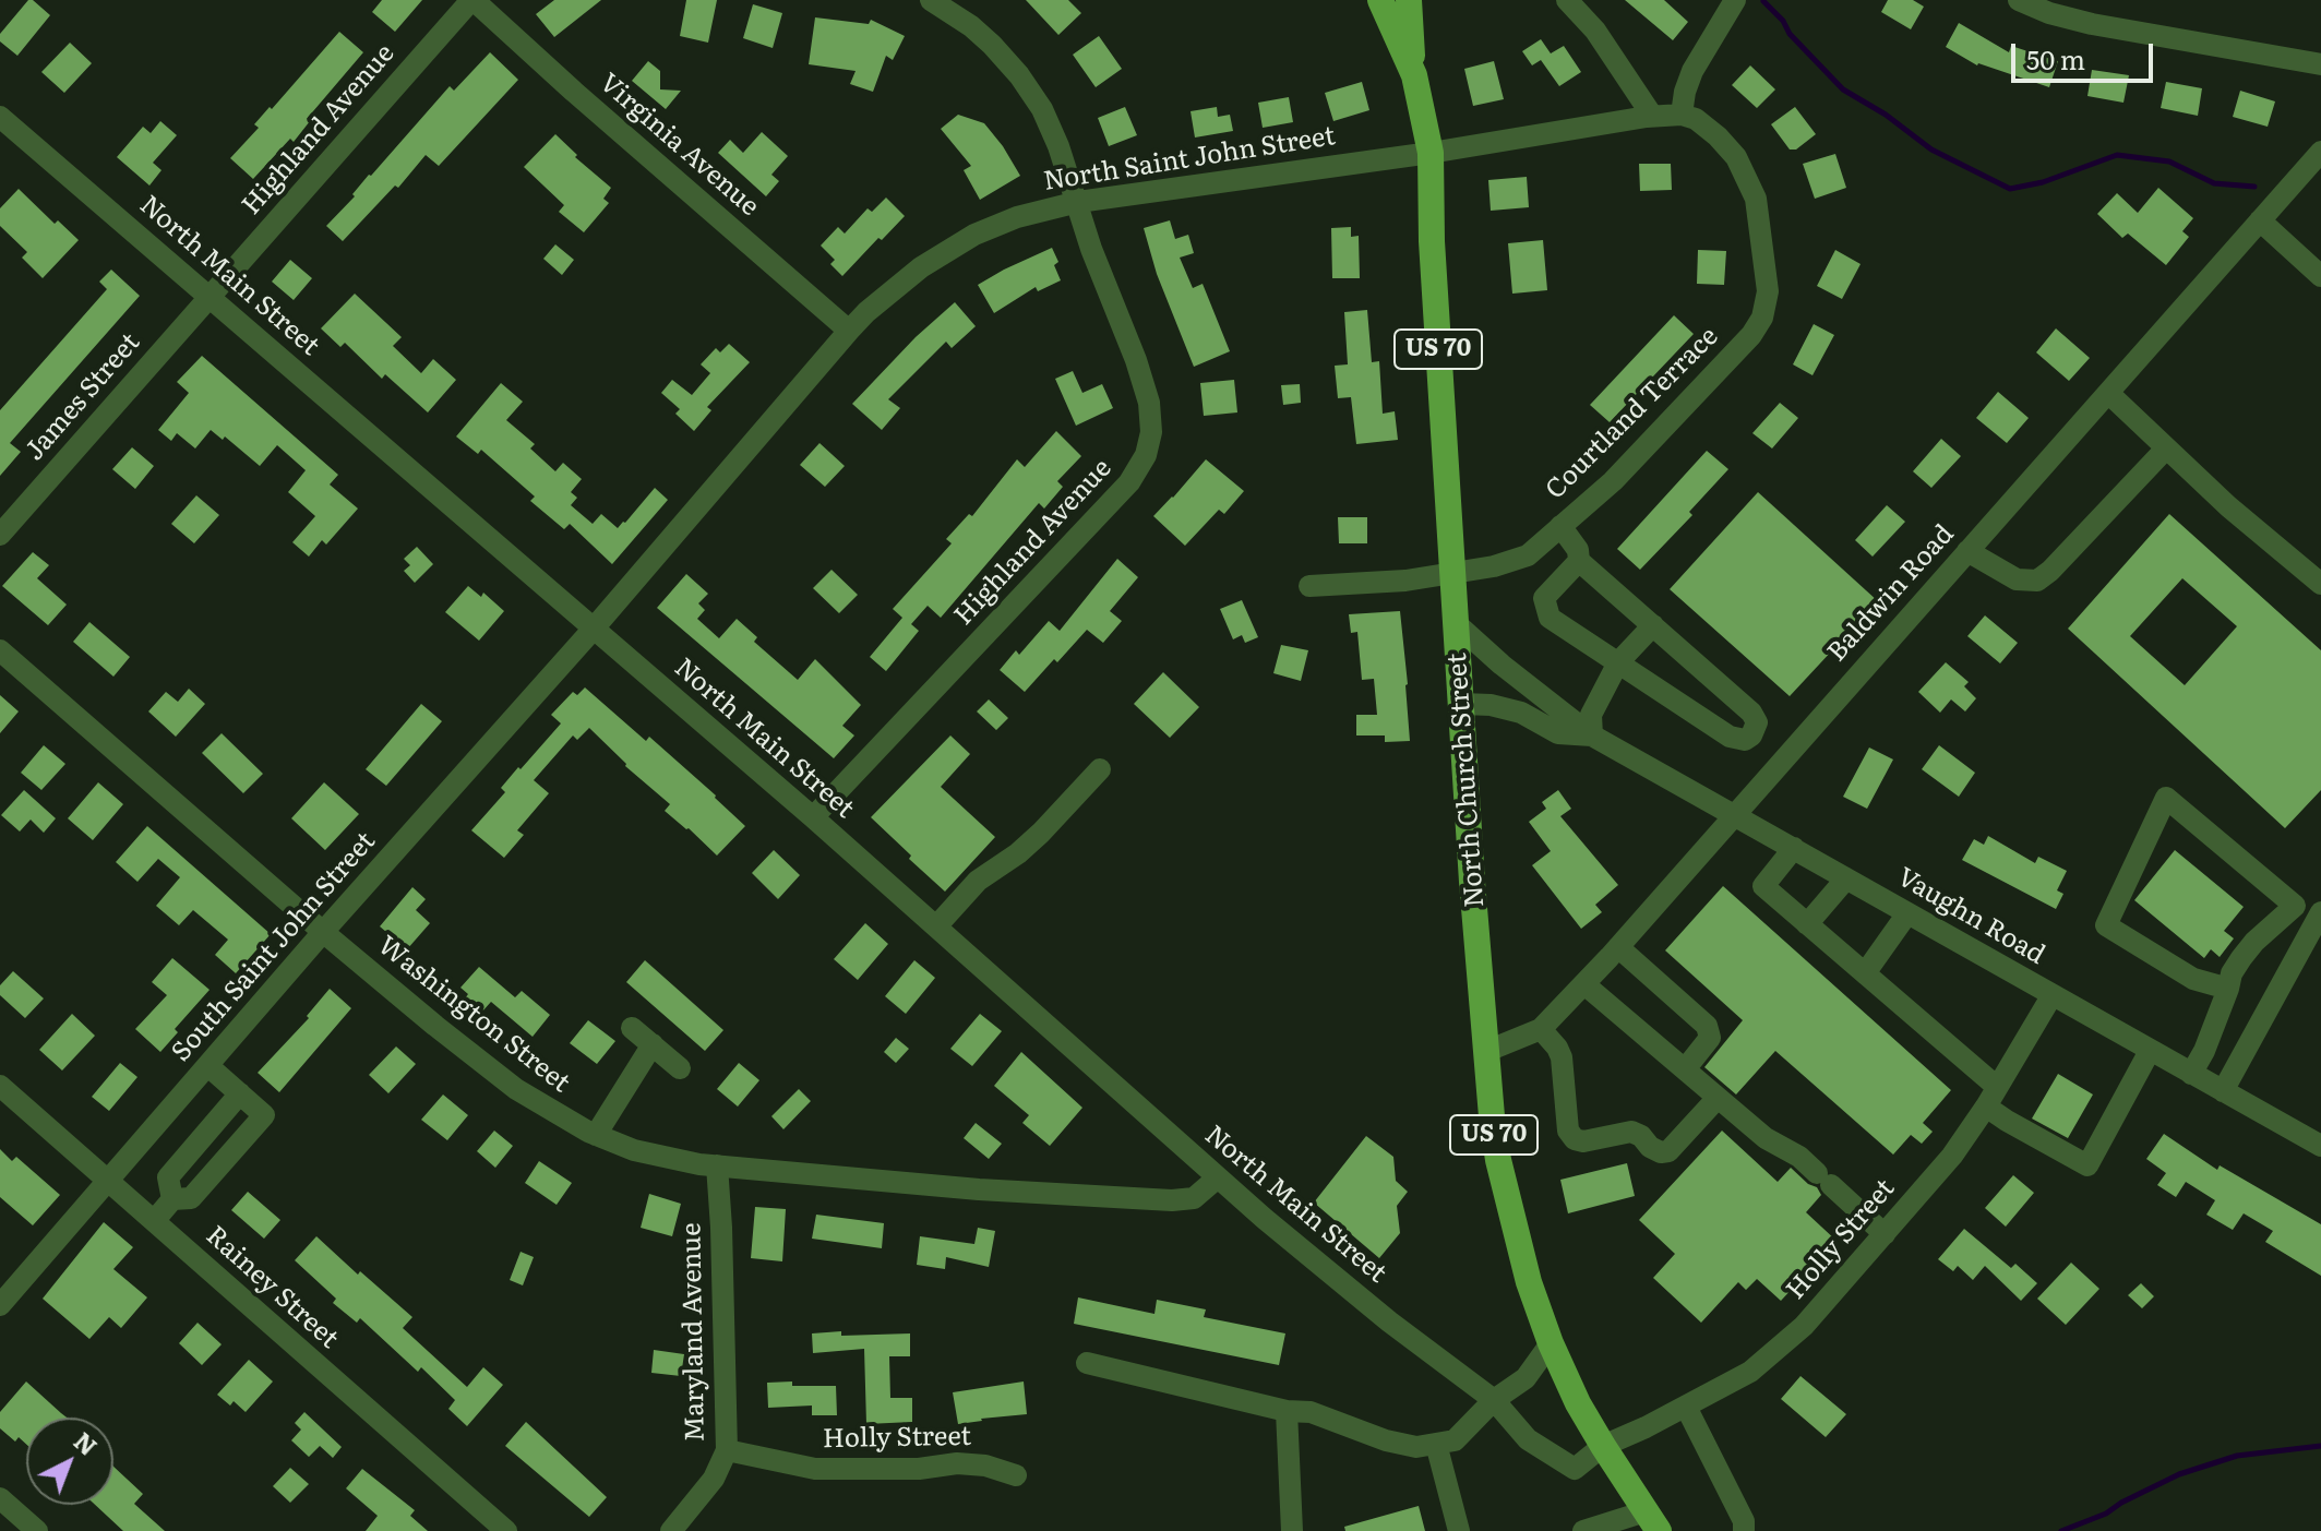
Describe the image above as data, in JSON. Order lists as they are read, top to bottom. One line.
{"streets":{"main road":["US 70","North Church Street"],"street":["Highland Avenue","Virginia Avenue","North Saint John Street","North Main Street","James Street","Courtland Terrace","Baldwin Road","Vaughn Road","South Saint John Street","Washington Street","Holly Street","Rainey Street","Maryland Avenue"]},"crossings":[["Highland Avenue","Virginia Avenue"],["Highland Avenue","North Saint John Street"],["Highland Avenue","North Main Street"],["Highland Avenue","James Street"],["Virginia Avenue","North Saint John Street"],["North Saint John Street","North Main Street"],["North Saint John Street","Courtland Terrace"],["North Saint John Street","North Church Street"],["North Saint John Street","South Saint John Street"],["North Main Street","James Street"],["North Main Street","North Church Street"],["North Main Street","South Saint John Street"],["North Main Street","Washington Street"],["North Main Street","Holly Street"],["US 70","North Church Street"],["Courtland Terrace","North Church Street"],["Baldwin Road","North Church Street"],["Baldwin Road","Vaughn Road"],["North Church Street","Vaughn Road"],["North Church Street","Holly Street"],["Vaughn Road","Holly Street"],["South Saint John Street","Washington Street"],["South Saint John Street","Rainey Street"],["Washington Street","Maryland Avenue"],["Holly Street","Maryland Avenue"]],"scale_bar":"50 m","north":"top right"}
